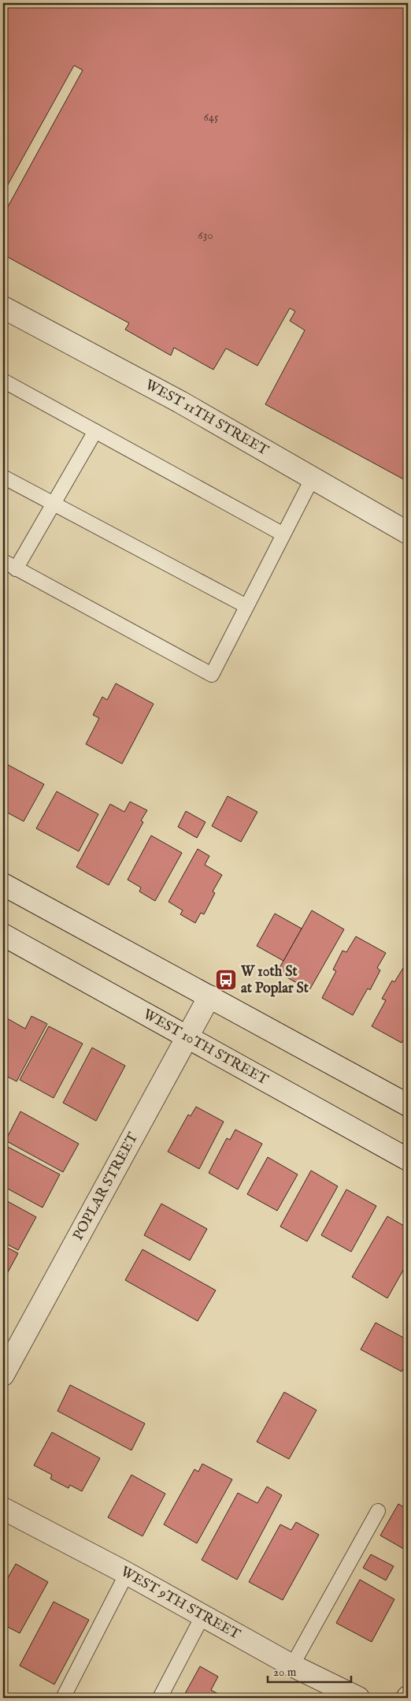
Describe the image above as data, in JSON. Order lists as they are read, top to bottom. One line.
{"streets":{"street":["WEST 11TH STREET","WEST 10TH STREET","POPLAR STREET","WEST 9TH STREET"]},"crossings":[["WEST 10TH STREET","POPLAR STREET"]],"places":{"bus stop":["W 10th St at Poplar St"]},"house_numbers":["645","630"],"scale_bar":"20 m"}
